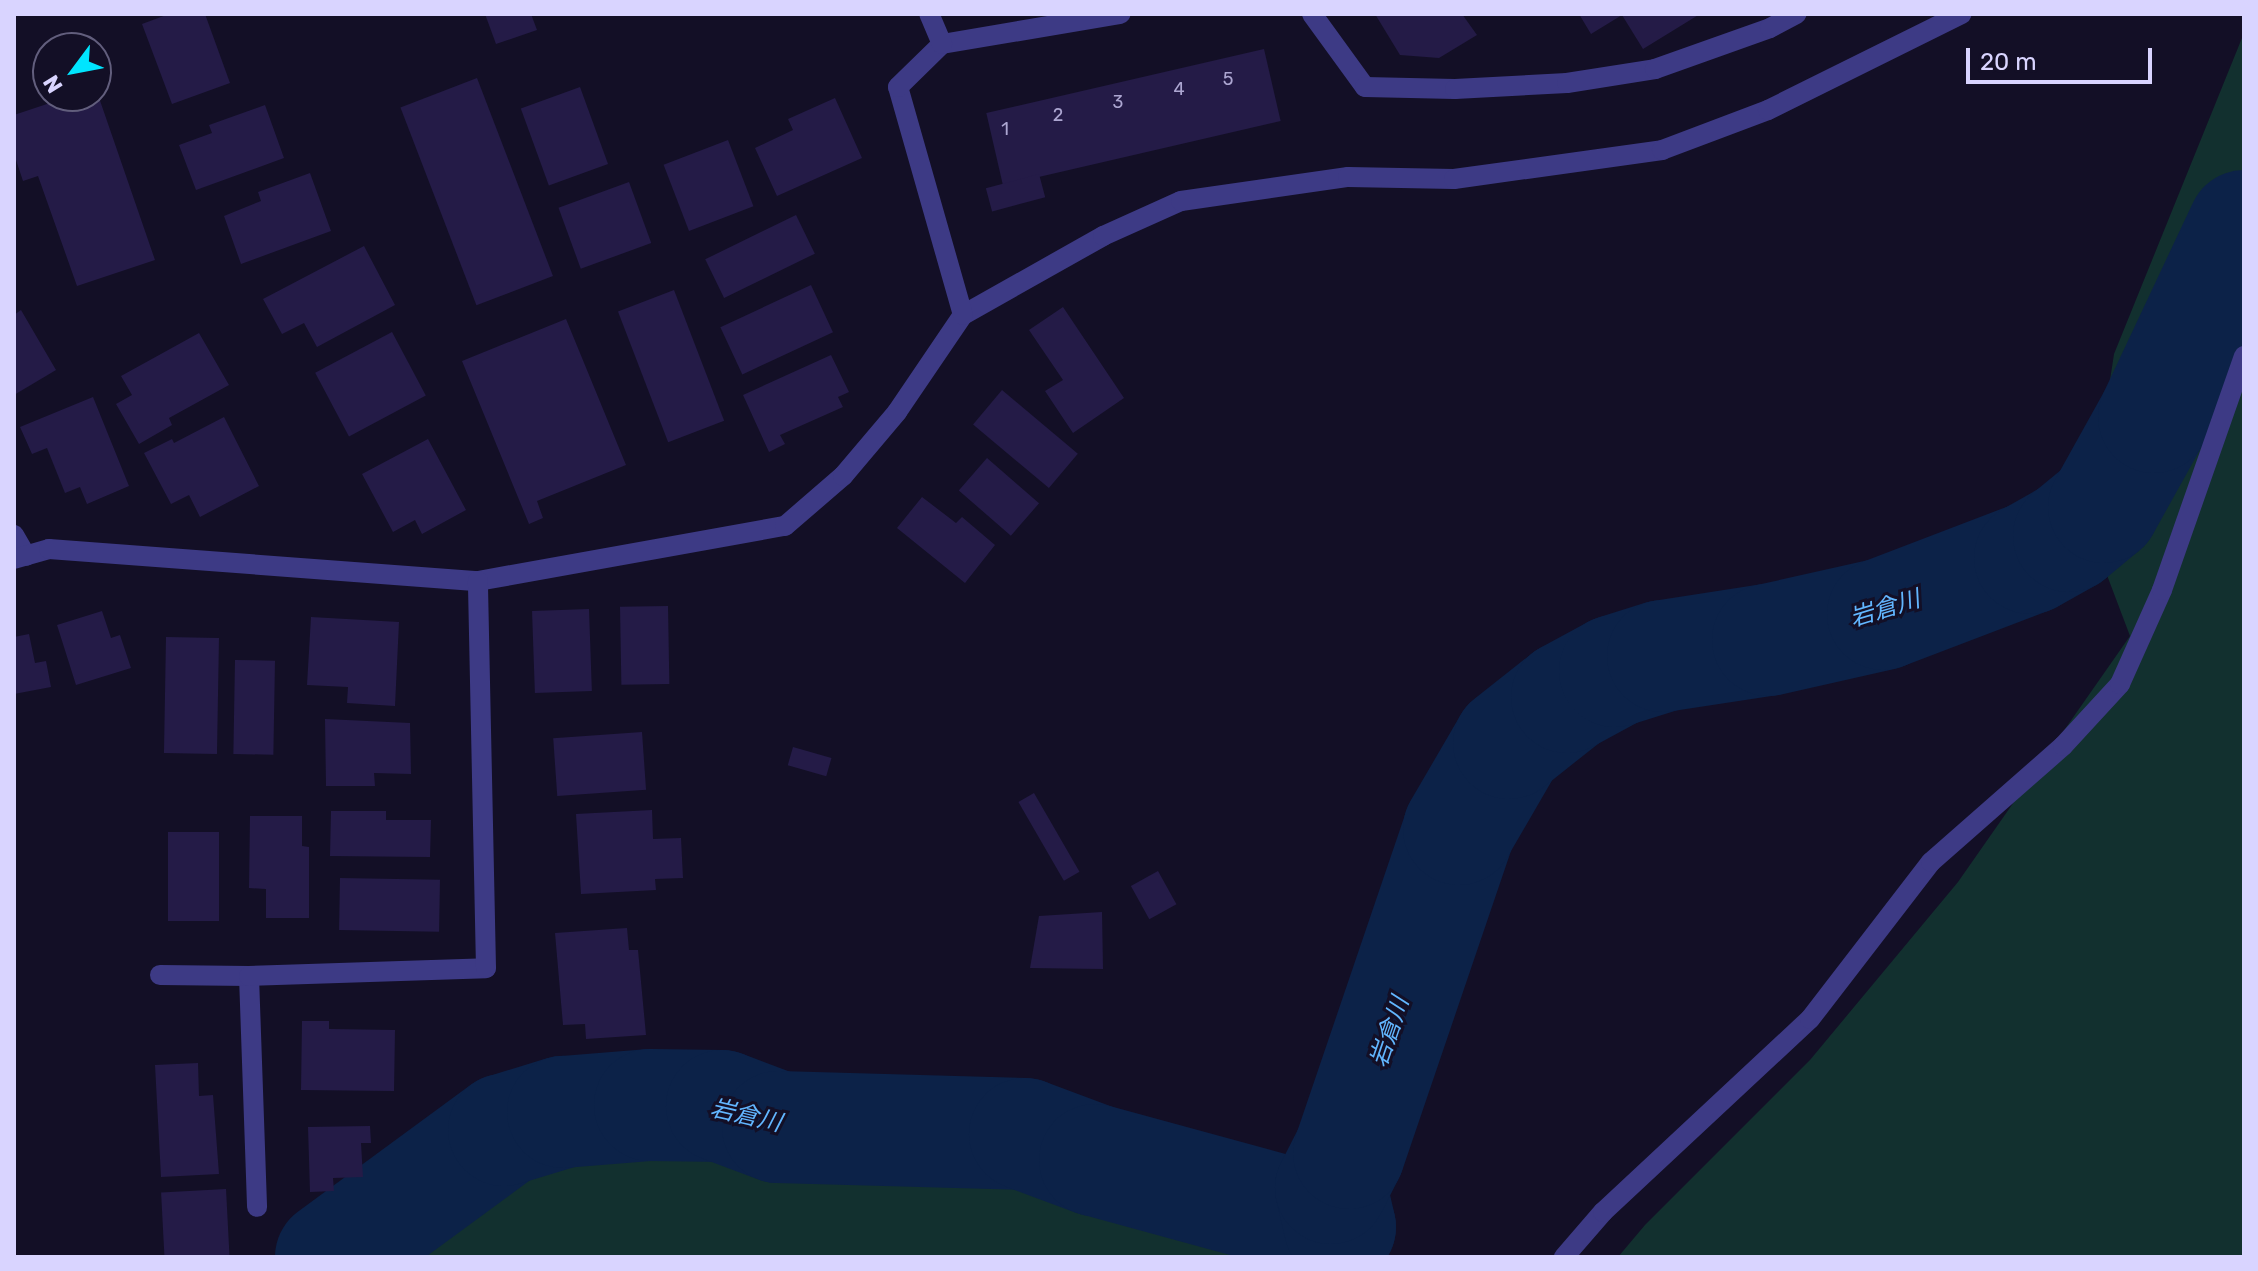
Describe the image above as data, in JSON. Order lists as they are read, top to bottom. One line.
{"water":["岩倉川"],"house_numbers":["5","4","3","2","1"],"scale_bar":"20 m","north":"bottom left"}
